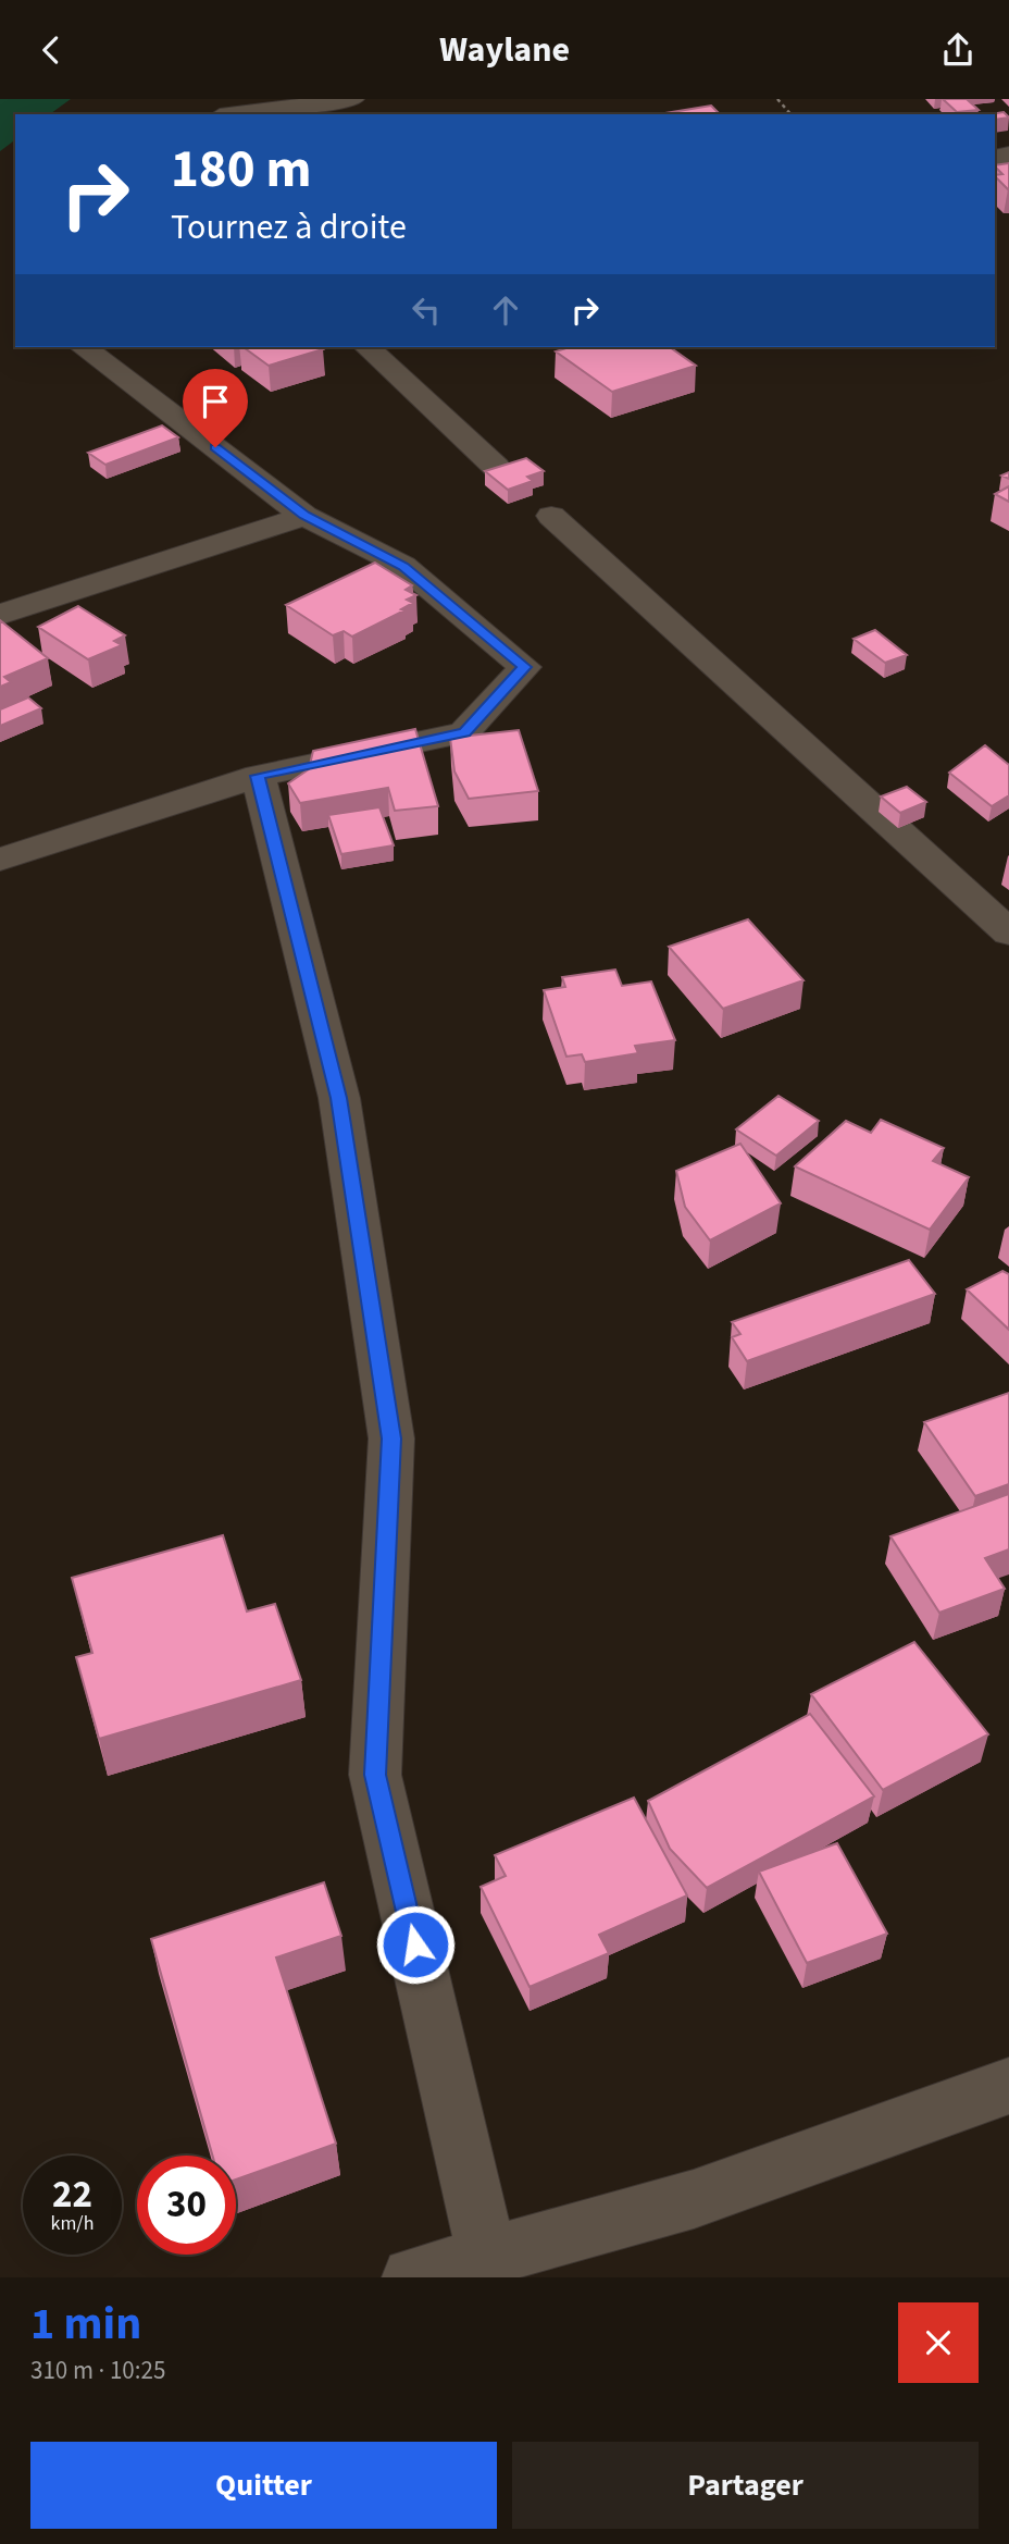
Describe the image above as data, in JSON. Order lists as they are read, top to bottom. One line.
{"page":{"header":"Waylane","turn":["180 m","Tournez à droite"],"speed":"22 km/h","limit":"30","heading":["1 min","310 m · 10:25"],"buttons":["Quitter","Partager"]}}
